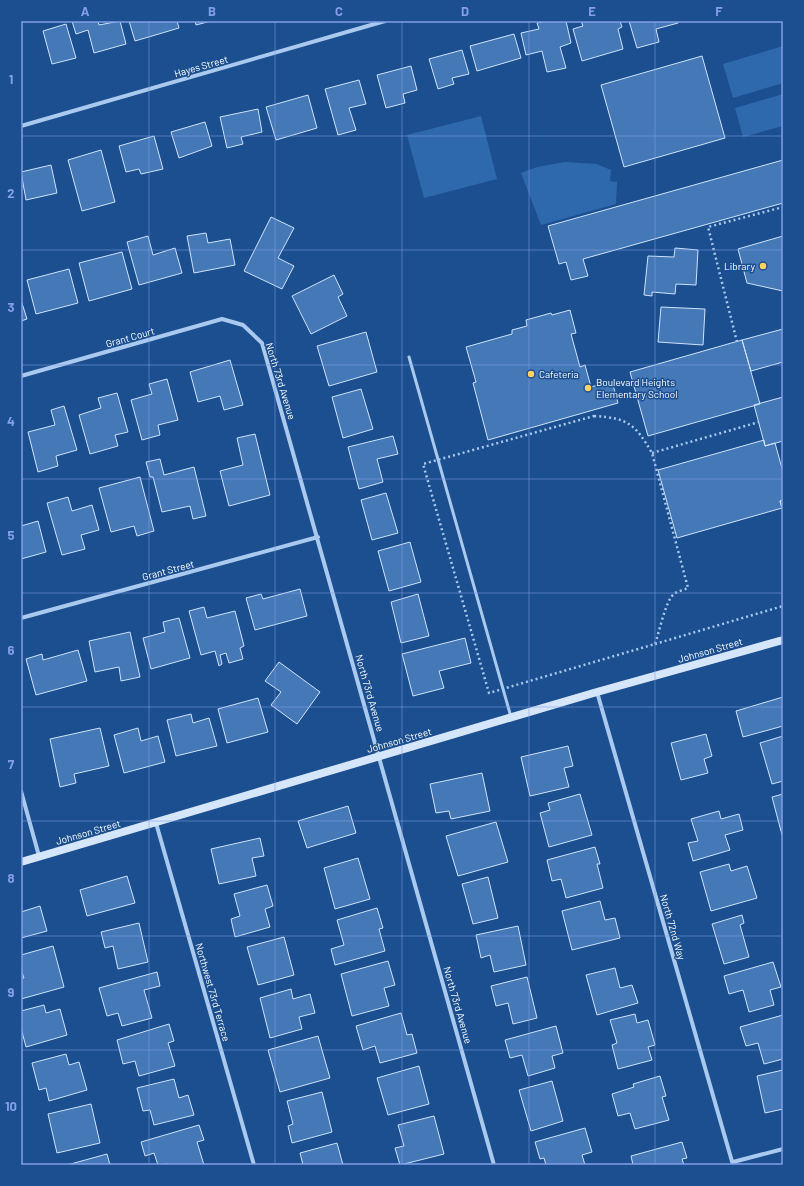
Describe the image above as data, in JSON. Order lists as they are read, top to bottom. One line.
{"streets":{"street":["Hayes Street","Grant Court","North 73rd Avenue","Grant Street","Johnson Street","North 72nd Way","Northwest 73rd Terrace"]},"crossings":[["Grant Court","North 73rd Avenue"],["North 73rd Avenue","Grant Street"],["North 73rd Avenue","Johnson Street"],["Johnson Street","North 72nd Way"],["Johnson Street","Northwest 73rd Terrace"]],"places":["Library","Cafeteria","Boulevard Heights Elementary School"],"grid":{"columns":["A","B","C","D","E","F"],"rows":["1","2","3","4","5","6","7","8","9","10"]}}
